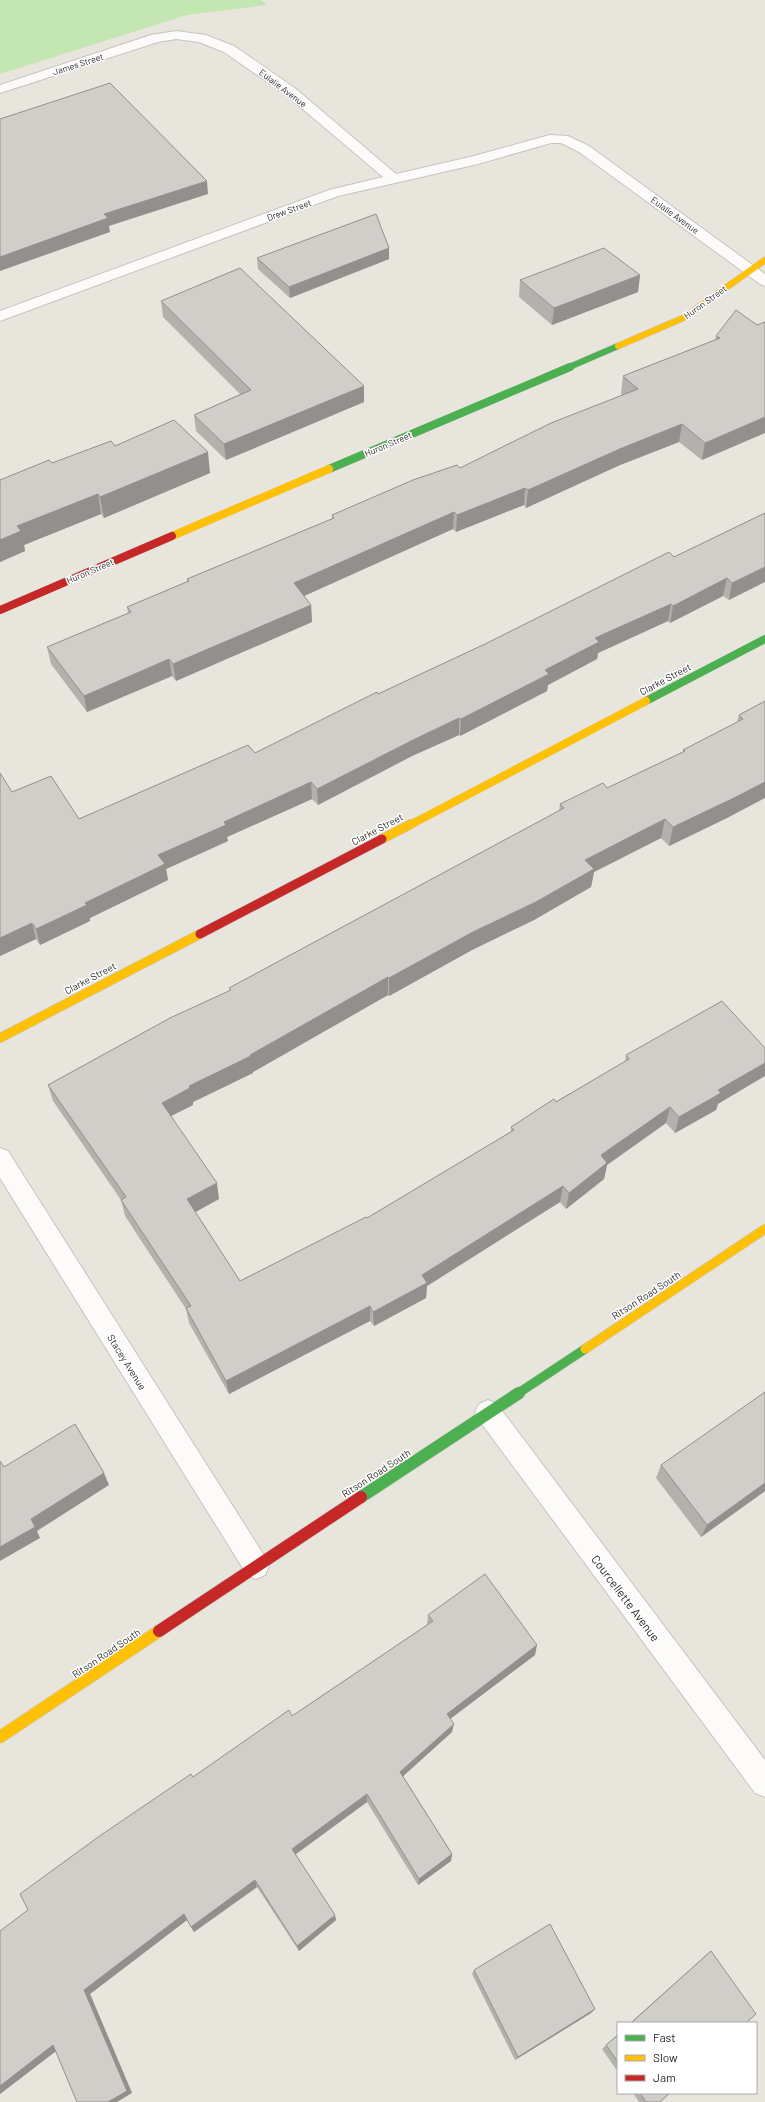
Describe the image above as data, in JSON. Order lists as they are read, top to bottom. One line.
{"streets":{"street":["James Street","Eulalie Avenue","Drew Street","Huron Street","Clarke Street","Ritson Road South","Stacey Avenue","Courcellette Avenue"]},"crossings":[["James Street","Eulalie Avenue"],["Eulalie Avenue","Drew Street"],["Eulalie Avenue","Huron Street"],["Ritson Road South","Stacey Avenue"],["Ritson Road South","Courcellette Avenue"]],"legend":["Fast","Slow","Jam"]}
